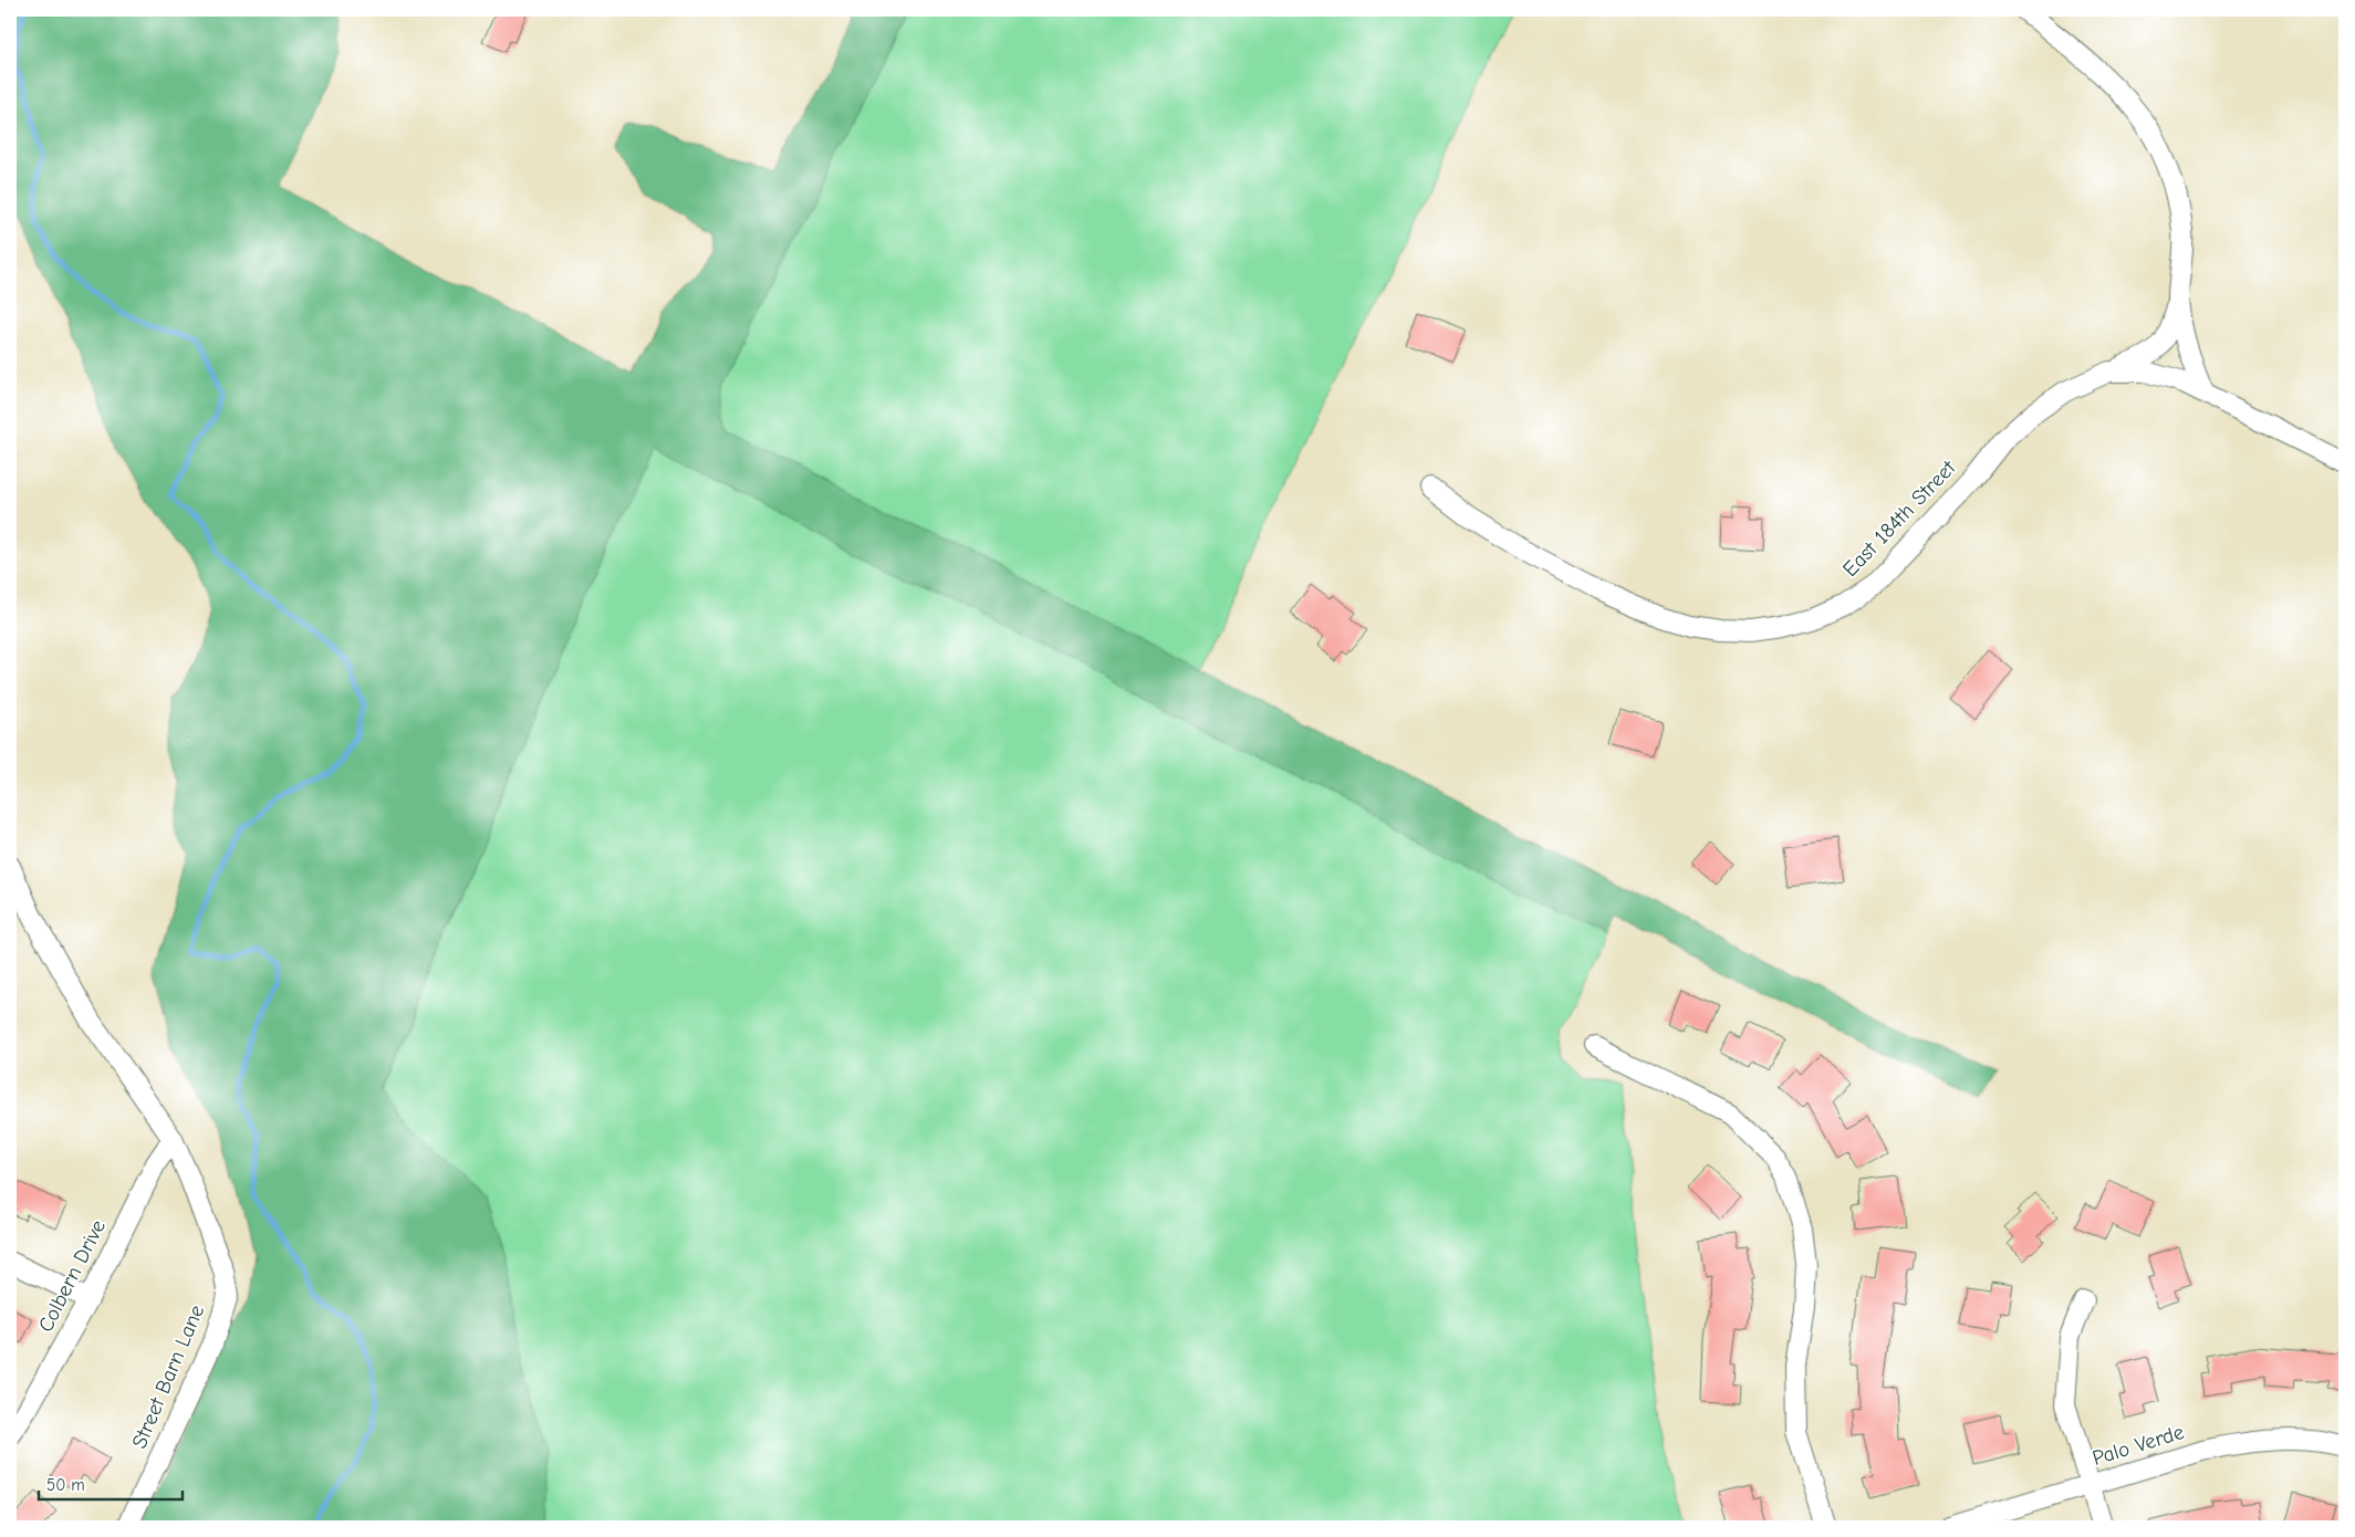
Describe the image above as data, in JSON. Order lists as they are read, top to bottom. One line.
{"streets":{"street":["East 184th Street","Colbern Drive","Street Barn Lane","Palo Verde"]},"crossings":[["Colbern Drive","Street Barn Lane"]],"scale_bar":"50 m"}
